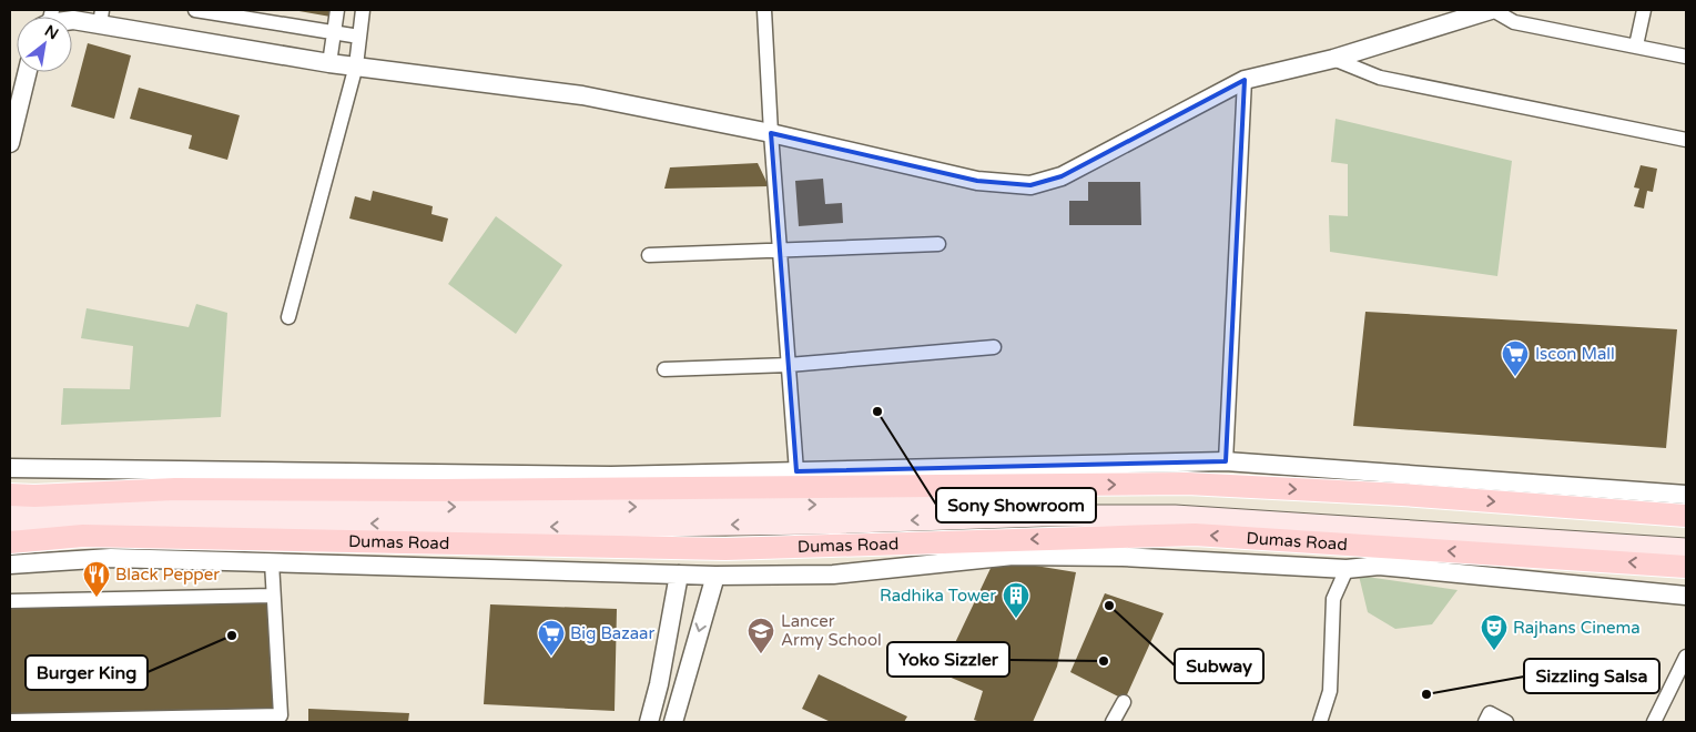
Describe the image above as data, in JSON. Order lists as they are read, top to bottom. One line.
{"streets":{"main road":["Dumas Road"]},"places":{"supermarket":["Iscon Mall","Big Bazaar"],"other":["Sony Showroom","Subway","Burger King","Yoko Sizzler","Sizzling Salsa"],"restaurant":["Black Pepper"],"building":["Radhika Tower"],"theatre":["Rajhans Cinema"],"school or university":["Lancer Army School"]},"north":"top right"}
